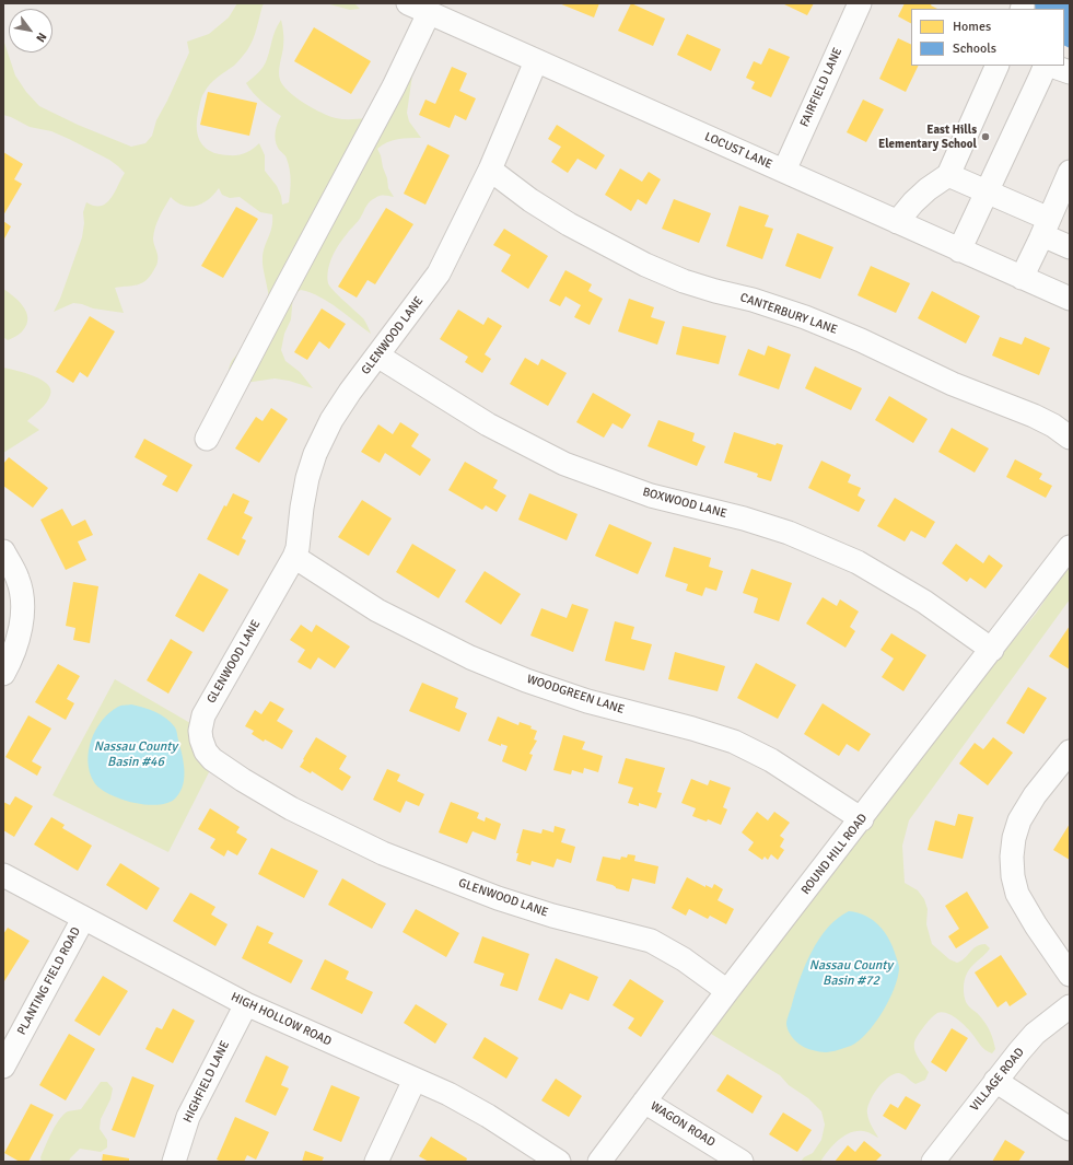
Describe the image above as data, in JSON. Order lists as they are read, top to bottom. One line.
{"streets":{"street":["FAIRFIELD LANE","LOCUST LANE","CANTERBURY LANE","GLENWOOD LANE","BOXWOOD LANE","WOODGREEN LANE","ROUND HILL ROAD","PLANTING FIELD ROAD","HIGH HOLLOW ROAD","VILLAGE ROAD","HIGHFIELD LANE","WAGON ROAD"]},"crossings":[["FAIRFIELD LANE","LOCUST LANE"],["LOCUST LANE","GLENWOOD LANE"],["CANTERBURY LANE","GLENWOOD LANE"],["GLENWOOD LANE","BOXWOOD LANE"],["GLENWOOD LANE","WOODGREEN LANE"],["GLENWOOD LANE","ROUND HILL ROAD"],["BOXWOOD LANE","ROUND HILL ROAD"],["WOODGREEN LANE","ROUND HILL ROAD"],["ROUND HILL ROAD","WAGON ROAD"],["PLANTING FIELD ROAD","HIGH HOLLOW ROAD"],["HIGH HOLLOW ROAD","HIGHFIELD LANE"]],"water":["Nassau County Basin #46","Nassau County Basin #72"],"places":["East Hills Elementary School"],"legend":["Homes","Schools"],"north":"bottom right"}
